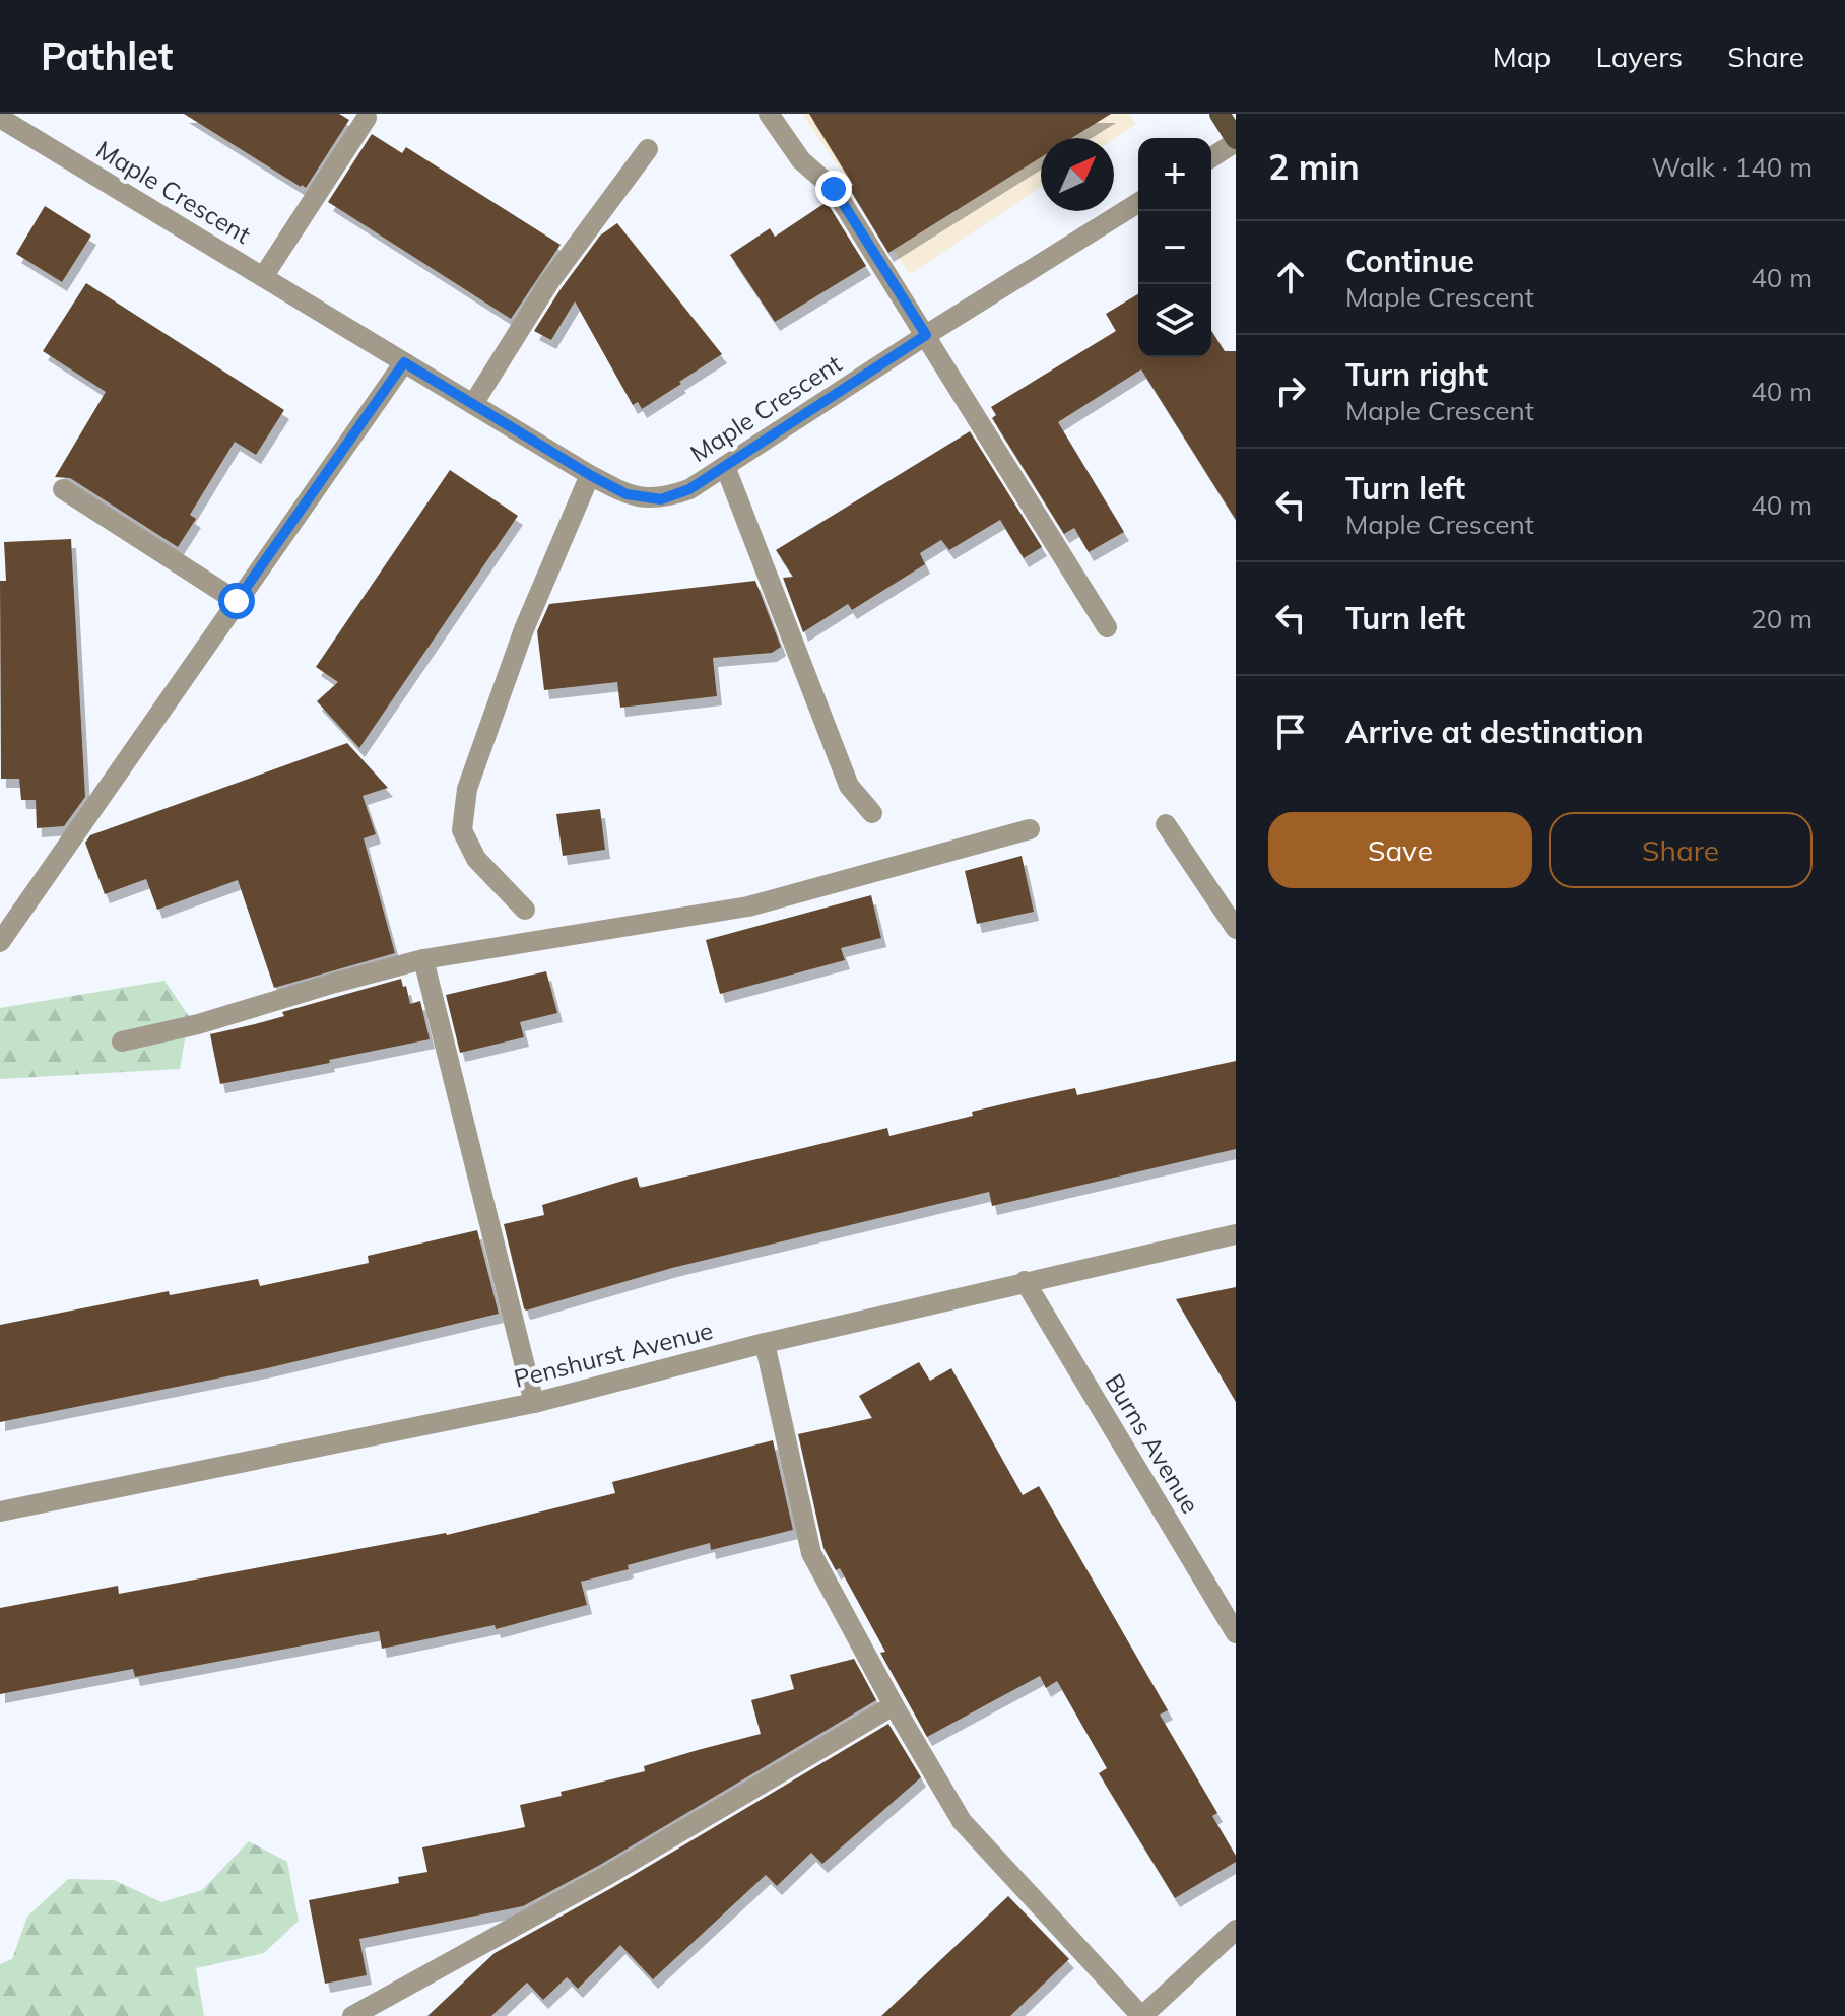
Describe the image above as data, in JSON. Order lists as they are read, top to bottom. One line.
{"streets":{"street":["Maple Crescent","Penshurst Avenue","Burns Avenue"]},"crossings":[["Penshurst Avenue","Burns Avenue"]],"north":"top right","page":{"header":"Pathlet","nav":["Map","Layers","Share"],"heading":["2 min","Walk · 140 m"],"map_buttons":["+","−"],"list":[["Continue","Maple Crescent","40 m"],["Turn right","Maple Crescent","40 m"],["Turn left","Maple Crescent","40 m"],["Turn left","20 m"],"Arrive at destination"],"buttons":["Save","Share"]}}
